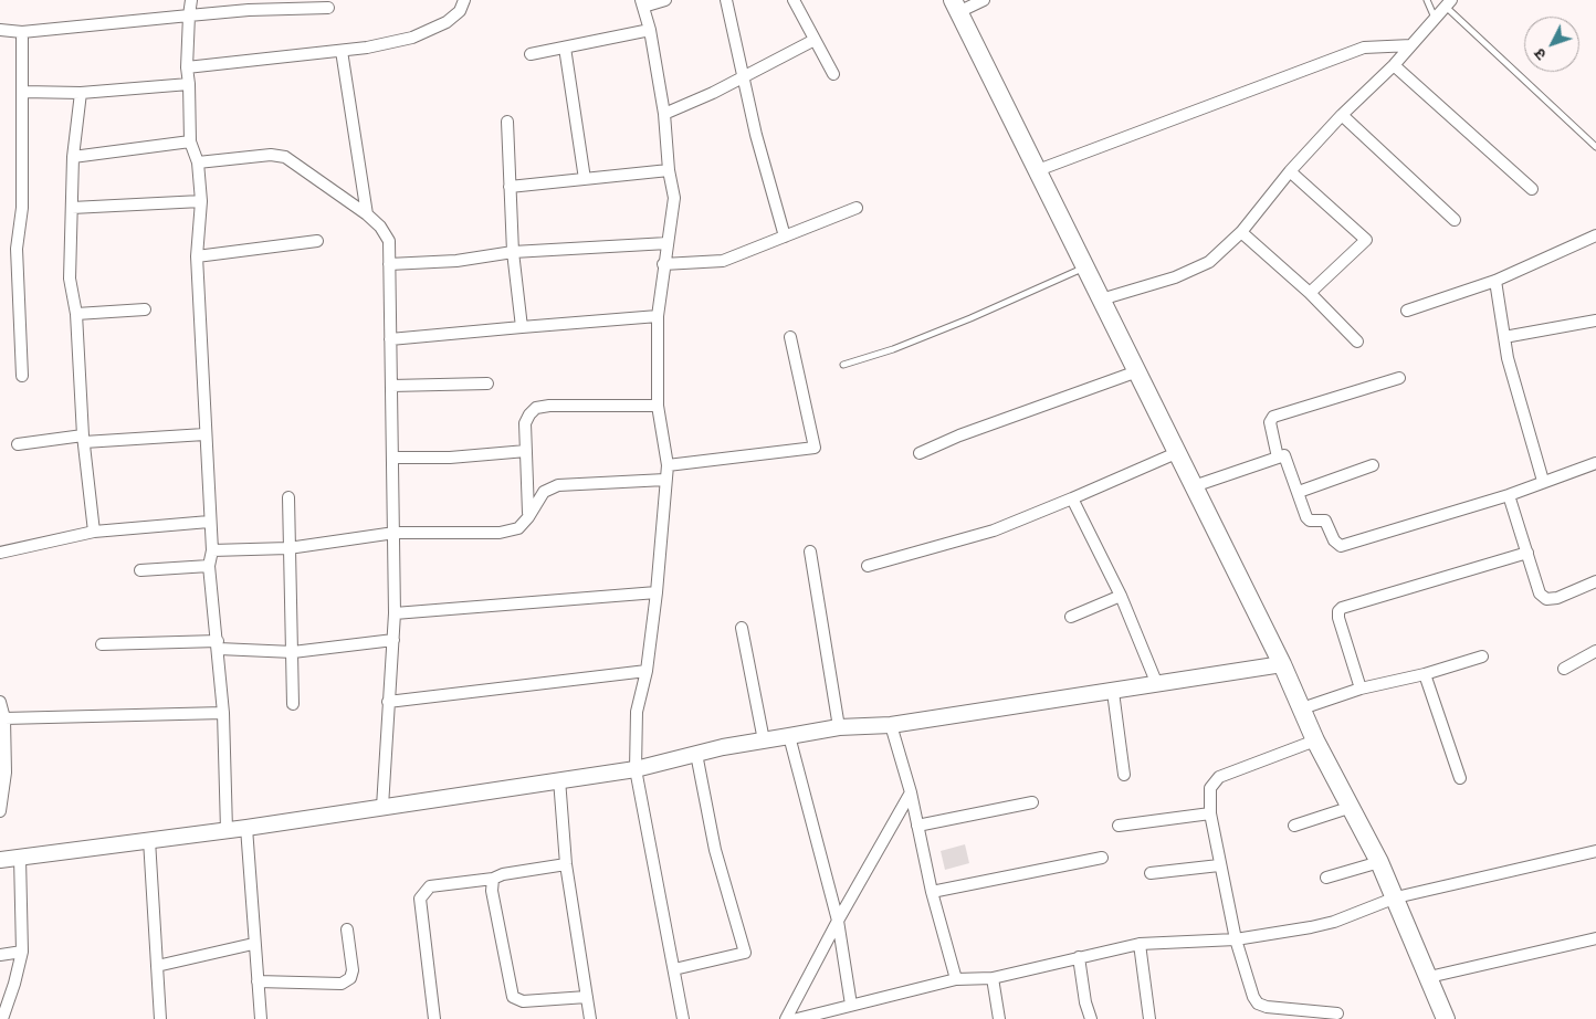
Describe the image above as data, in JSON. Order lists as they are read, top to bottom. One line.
{"north":"bottom left"}
